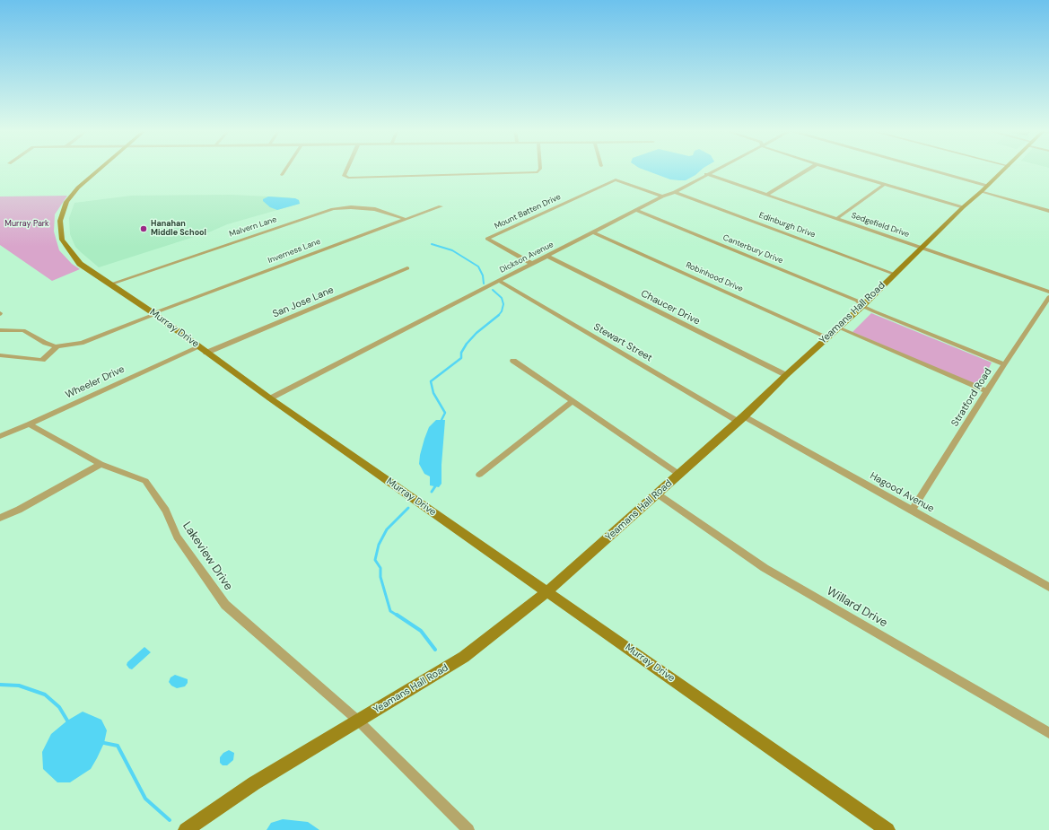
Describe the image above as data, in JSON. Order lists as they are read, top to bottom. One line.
{"streets":{"street":["Mount Batten Drive","Edinburgh Drive","Sedgefield Drive","Malvern Lane","Canterbury Drive","Inverness Lane","Dickson Avenue","Robinhood Drive","San Jose Lane","Chaucer Drive","Yeamans Hall Road","Murray Drive","Stewart Street","Wheeler Drive","Stratford Road","Hagood Avenue","Lakeview Drive","Willard Drive"]},"crossings":[["Mount Batten Drive","Dickson Avenue"],["Edinburgh Drive","Dickson Avenue"],["Edinburgh Drive","Yeamans Hall Road"],["Sedgefield Drive","Dickson Avenue"],["Sedgefield Drive","Yeamans Hall Road"],["Malvern Lane","Inverness Lane"],["Malvern Lane","Murray Drive"],["Canterbury Drive","Dickson Avenue"],["Canterbury Drive","Yeamans Hall Road"],["Canterbury Drive","Stratford Road"],["Inverness Lane","Murray Drive"],["Dickson Avenue","Robinhood Drive"],["Dickson Avenue","Chaucer Drive"],["Dickson Avenue","Murray Drive"],["Dickson Avenue","Stewart Street"],["Robinhood Drive","Yeamans Hall Road"],["San Jose Lane","Murray Drive"],["San Jose Lane","Wheeler Drive"],["Chaucer Drive","Yeamans Hall Road"],["Yeamans Hall Road","Murray Drive"],["Yeamans Hall Road","Stewart Street"],["Yeamans Hall Road","Hagood Avenue"],["Yeamans Hall Road","Lakeview Drive"],["Yeamans Hall Road","Willard Drive"],["Murray Drive","Wheeler Drive"],["Stewart Street","Hagood Avenue"],["Wheeler Drive","Lakeview Drive"],["Stratford Road","Hagood Avenue"]],"parks":["Murray Park"],"places":["Hanahan Middle School"]}
